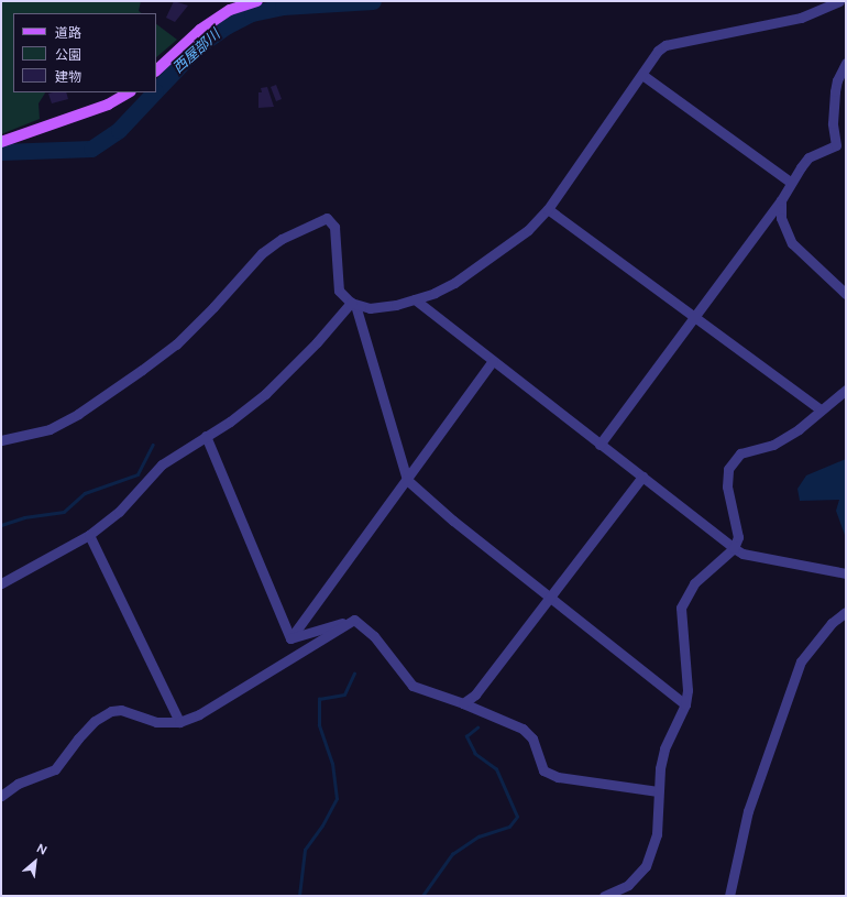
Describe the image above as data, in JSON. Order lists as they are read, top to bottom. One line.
{"water":["西屋部川"],"legend":["道路","公園","建物"],"north":"top right"}
